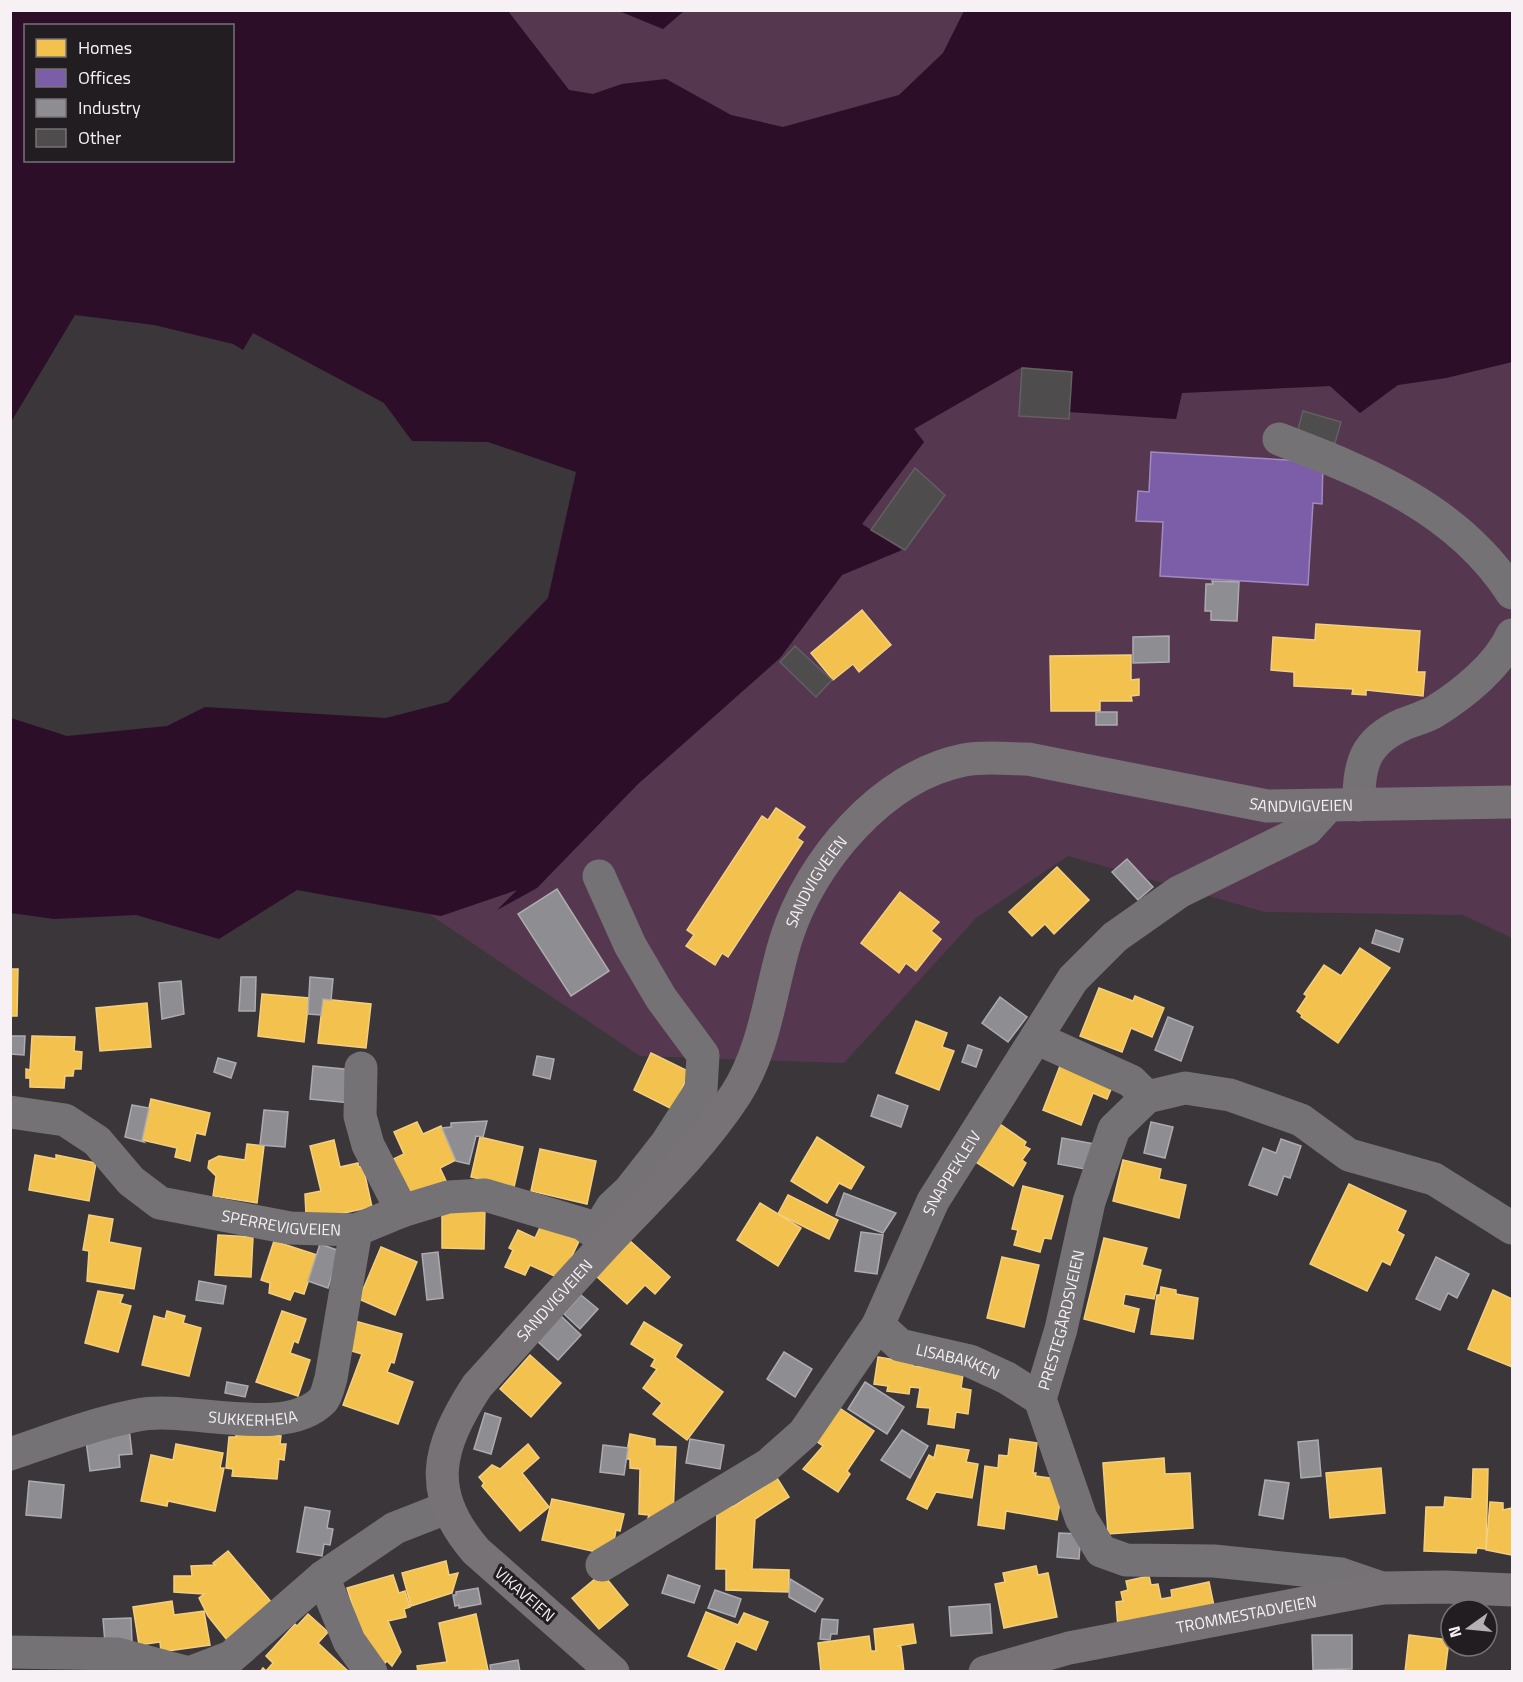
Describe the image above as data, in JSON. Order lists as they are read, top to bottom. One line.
{"streets":{"main road":["SANDVIGVEIEN","VIKAVEIEN","TROMMESTADVEIEN"],"street":["SNAPPEKLEIV","SPERREVIGVEIEN","PRESTEGÅRDSVEIEN","LISABAKKEN","SUKKERHEIA"]},"crossings":[["SANDVIGVEIEN","SNAPPEKLEIV"],["SANDVIGVEIEN","SPERREVIGVEIEN"],["SANDVIGVEIEN","VIKAVEIEN"],["SNAPPEKLEIV","LISABAKKEN"],["SPERREVIGVEIEN","SUKKERHEIA"],["PRESTEGÅRDSVEIEN","LISABAKKEN"],["PRESTEGÅRDSVEIEN","TROMMESTADVEIEN"]],"legend":["Homes","Offices","Industry","Other"],"north":"left"}
